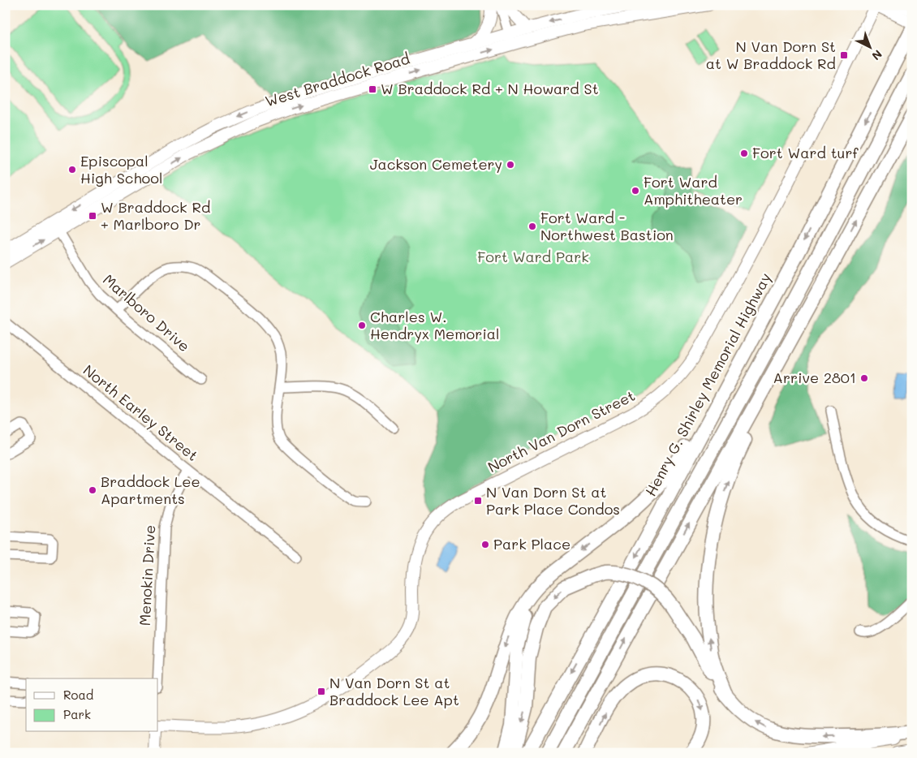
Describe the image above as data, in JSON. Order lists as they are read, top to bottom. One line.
{"streets":{"highway":["Henry G. Shirley Memorial Highway"],"main road":["West Braddock Road","North Van Dorn Street"],"street":["Marlboro Drive","North Earley Street","Menokin Drive"]},"crossings":[["West Braddock Road","Marlboro Drive"],["North Earley Street","Menokin Drive"]],"parks":["Fort Ward Park"],"places":{"transit":["N Van Dorn St at W Braddock Rd","W Braddock Rd + N Howard St","W Braddock Rd + Marlboro Dr","N Van Dorn St at Park Place Condos","N Van Dorn St at Braddock Lee Apt"],"other":["Fort Ward turf","Jackson Cemetery","Episcopal High School","Fort Ward Amphitheater","Fort Ward - Northwest Bastion","Charles W. Hendryx Memorial","Arrive 2801","Braddock Lee Apartments","Park Place"]},"legend":["Road","Park"],"north":"bottom right"}
